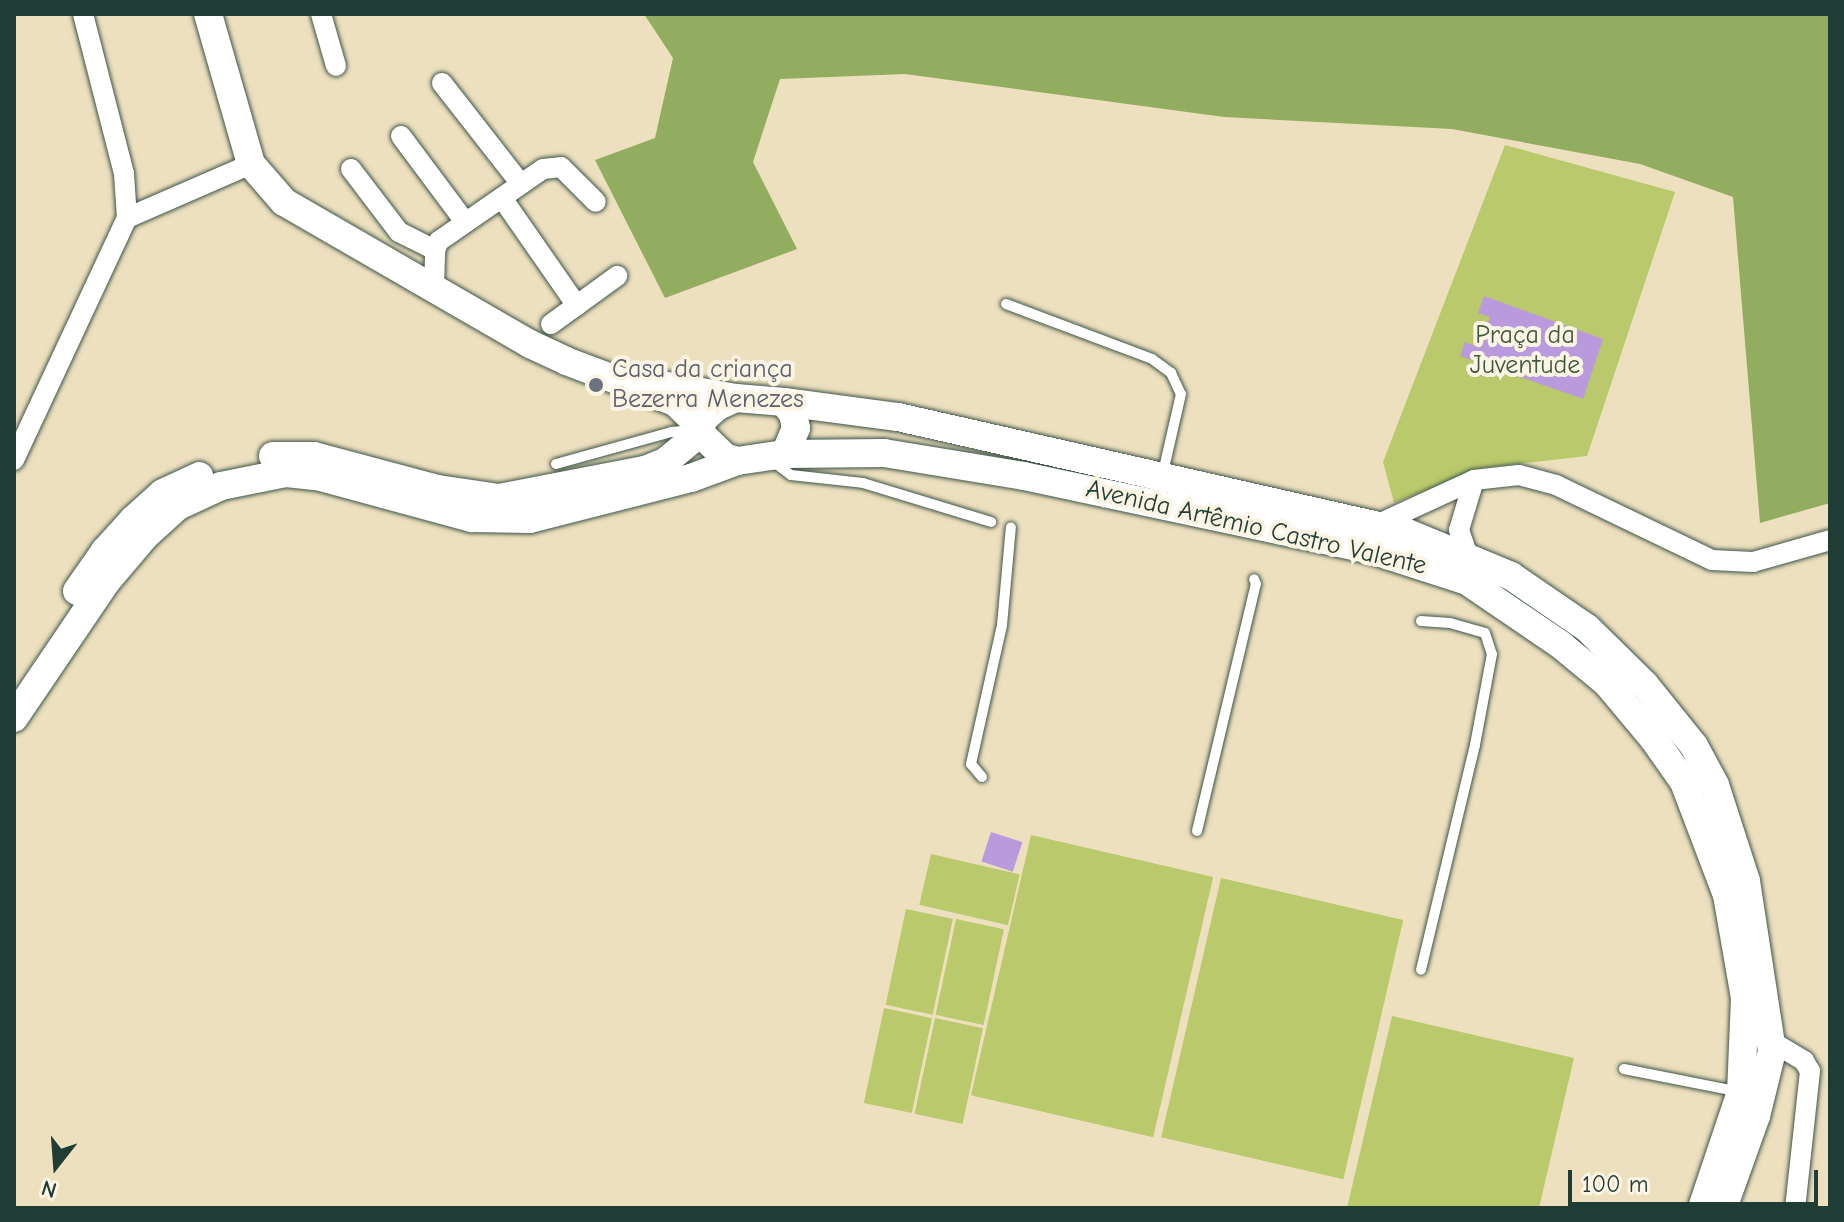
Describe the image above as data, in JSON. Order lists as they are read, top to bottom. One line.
{"streets":{"main road":["Avenida Artêmio Castro Valente"]},"parks":["Praça da Juventude"],"places":["Casa da criança Bezerra Menezes"],"scale_bar":"100 m","north":"bottom"}
